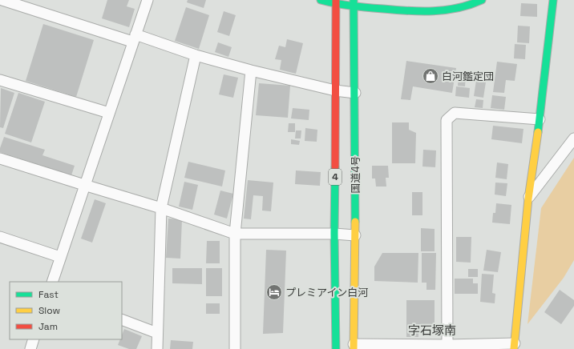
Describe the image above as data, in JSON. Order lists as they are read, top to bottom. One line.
{"streets":{"main road":["国道4号","4"]},"districts":["字石塚南"],"places":{"shop":["白河鑑定団"],"hotel":["プレミアイン白河"]},"legend":["Fast","Slow","Jam"]}
